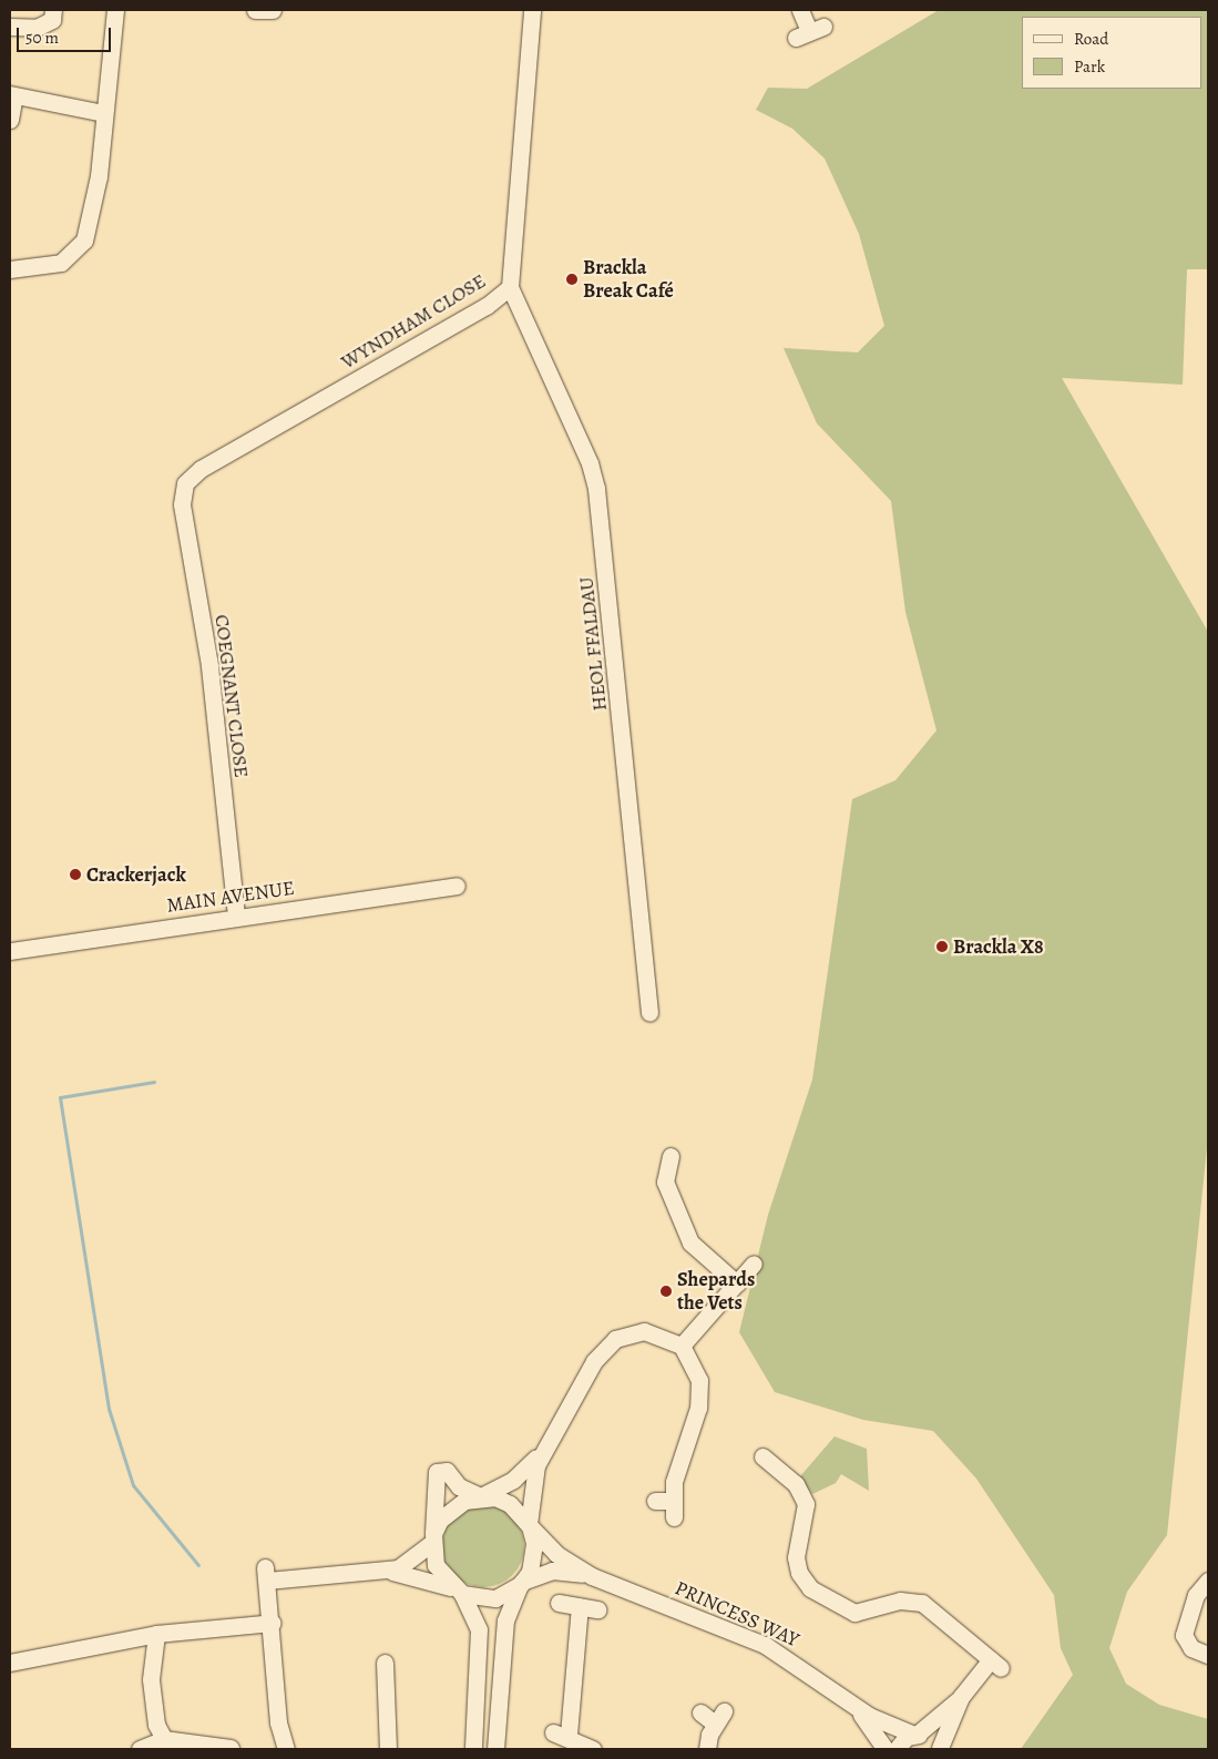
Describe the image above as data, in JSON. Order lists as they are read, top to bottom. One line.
{"streets":{"street":["WYNDHAM CLOSE","HEOL FFALDAU","COEGNANT CLOSE","MAIN AVENUE","PRINCESS WAY"]},"crossings":[["WYNDHAM CLOSE","HEOL FFALDAU"],["WYNDHAM CLOSE","COEGNANT CLOSE"],["COEGNANT CLOSE","MAIN AVENUE"]],"places":["Brackla Break Café","Crackerjack","Brackla X8","Shepards the Vets"],"legend":["Road","Park"],"scale_bar":"50 m"}
